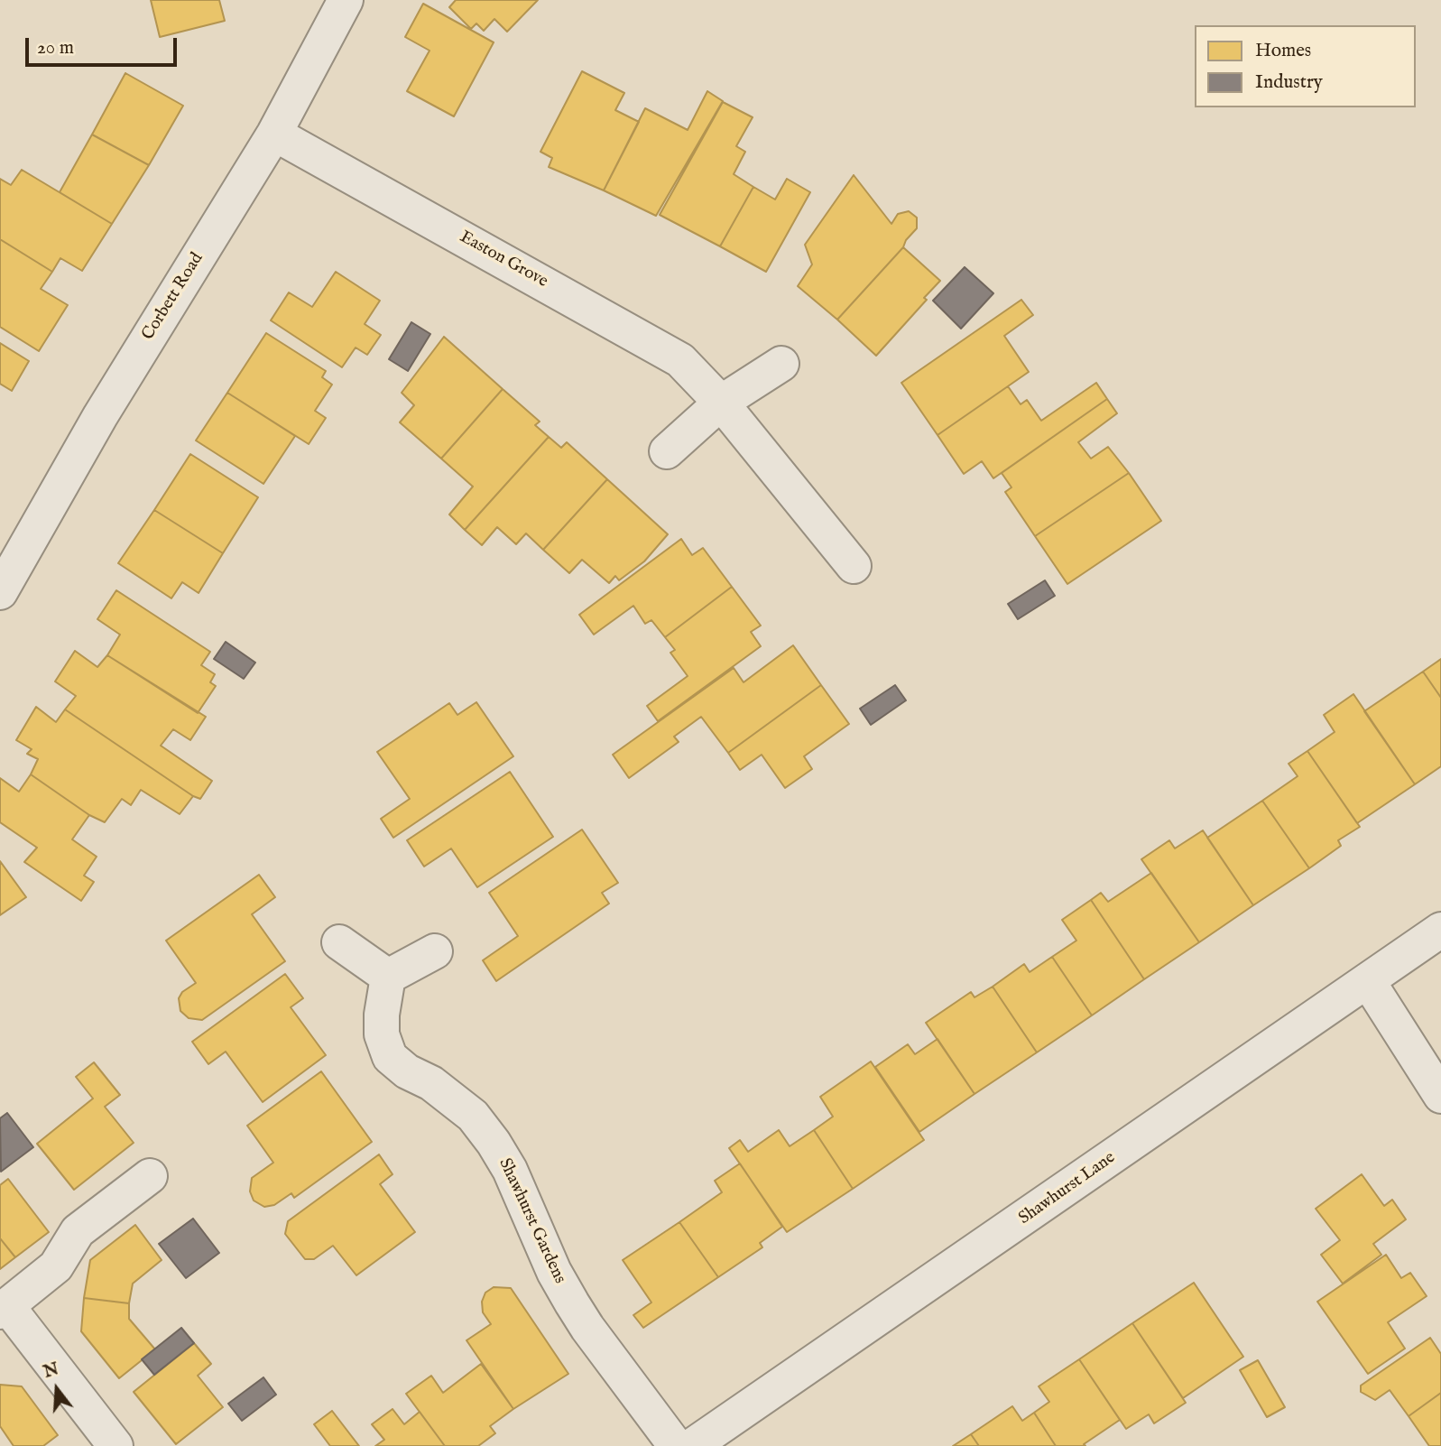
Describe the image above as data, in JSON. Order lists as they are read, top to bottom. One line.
{"streets":{"street":["Easton Grove","Corbett Road","Shawhurst Lane","Shawhurst Gardens"]},"crossings":[["Easton Grove","Corbett Road"]],"legend":["Homes","Industry"],"scale_bar":"20 m","north":"top"}
